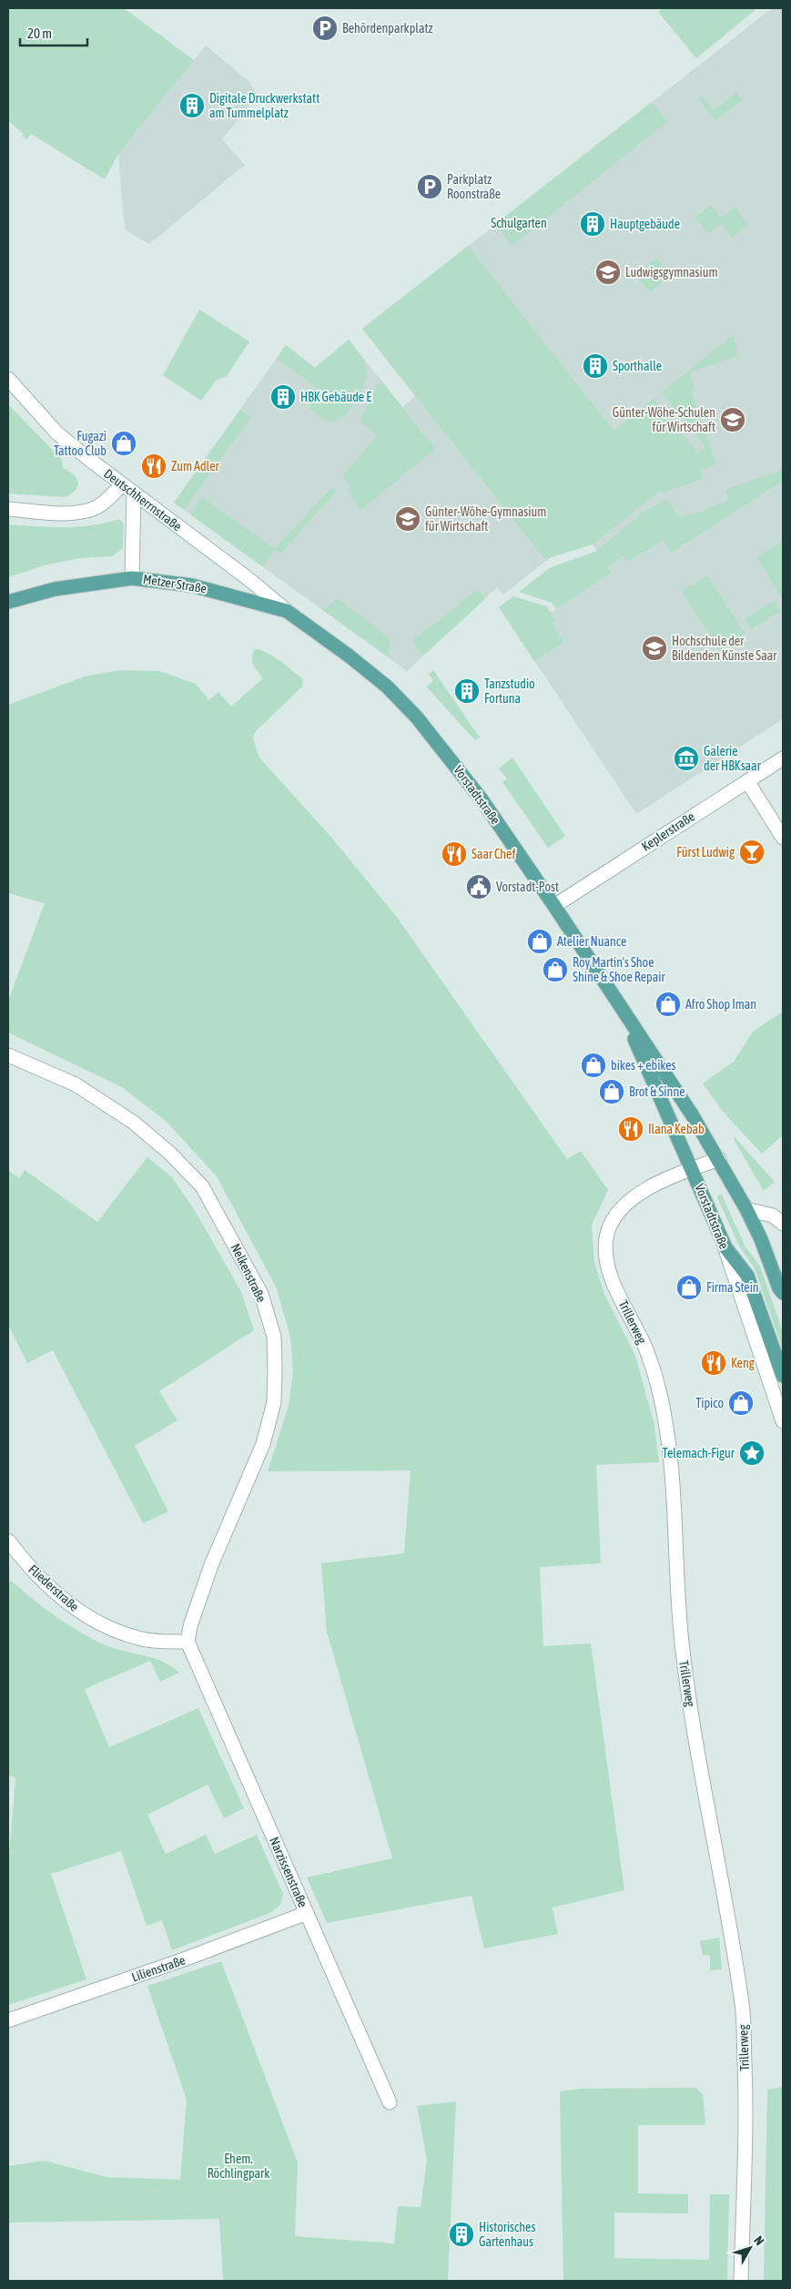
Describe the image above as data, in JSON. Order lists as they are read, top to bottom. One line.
{"streets":{"main road":["Metzer Straße","Vorstadtstraße"],"street":["Deutschherrnstraße","Keplerstraße","Nelkenstraße","Trillerweg","Fliederstraße","Narzissenstraße","Lilienstraße"]},"crossings":[["Deutschherrnstraße","Metzer Straße"],["Deutschherrnstraße","Vorstadtstraße"],["Metzer Straße","Vorstadtstraße"],["Vorstadtstraße","Keplerstraße"],["Vorstadtstraße","Trillerweg"],["Nelkenstraße","Fliederstraße"],["Nelkenstraße","Narzissenstraße"],["Fliederstraße","Narzissenstraße"],["Narzissenstraße","Lilienstraße"]],"parks":["Schulgarten","Ehem. Röchlingpark"],"places":{"parking":["Behördenparkplatz","Parkplatz Roonstraße"],"building":["Digitale Druckwerkstatt am Tummelplatz","Hauptgebäude","Sporthalle","HBK Gebäude E","Tanzstudio Fortuna","Historisches Gartenhaus"],"school or university":["Ludwigsgymnasium","Günter-Wöhe-Schulen für Wirtschaft","Günter-Wöhe-Gymnasium für Wirtschaft","Hochschule der Bildenden Künste Saar"],"shop":["Fugazi Tattoo Club","Atelier Nuance","Roy Martin's Shoe Shine & Shoe Repair","Afro Shop Iman","bikes + ebikes","Brot & Sinne","Firma Stein","Tipico"],"restaurant":["Zum Adler","Saar Chef","Ilana Kebab","Keng"],"museum":["Galerie der HBKsaar"],"bar":["Fürst Ludwig"],"public building":["Vorstadt-Post"],"place":["Telemach-Figur"]},"scale_bar":"20 m","north":"top right"}
